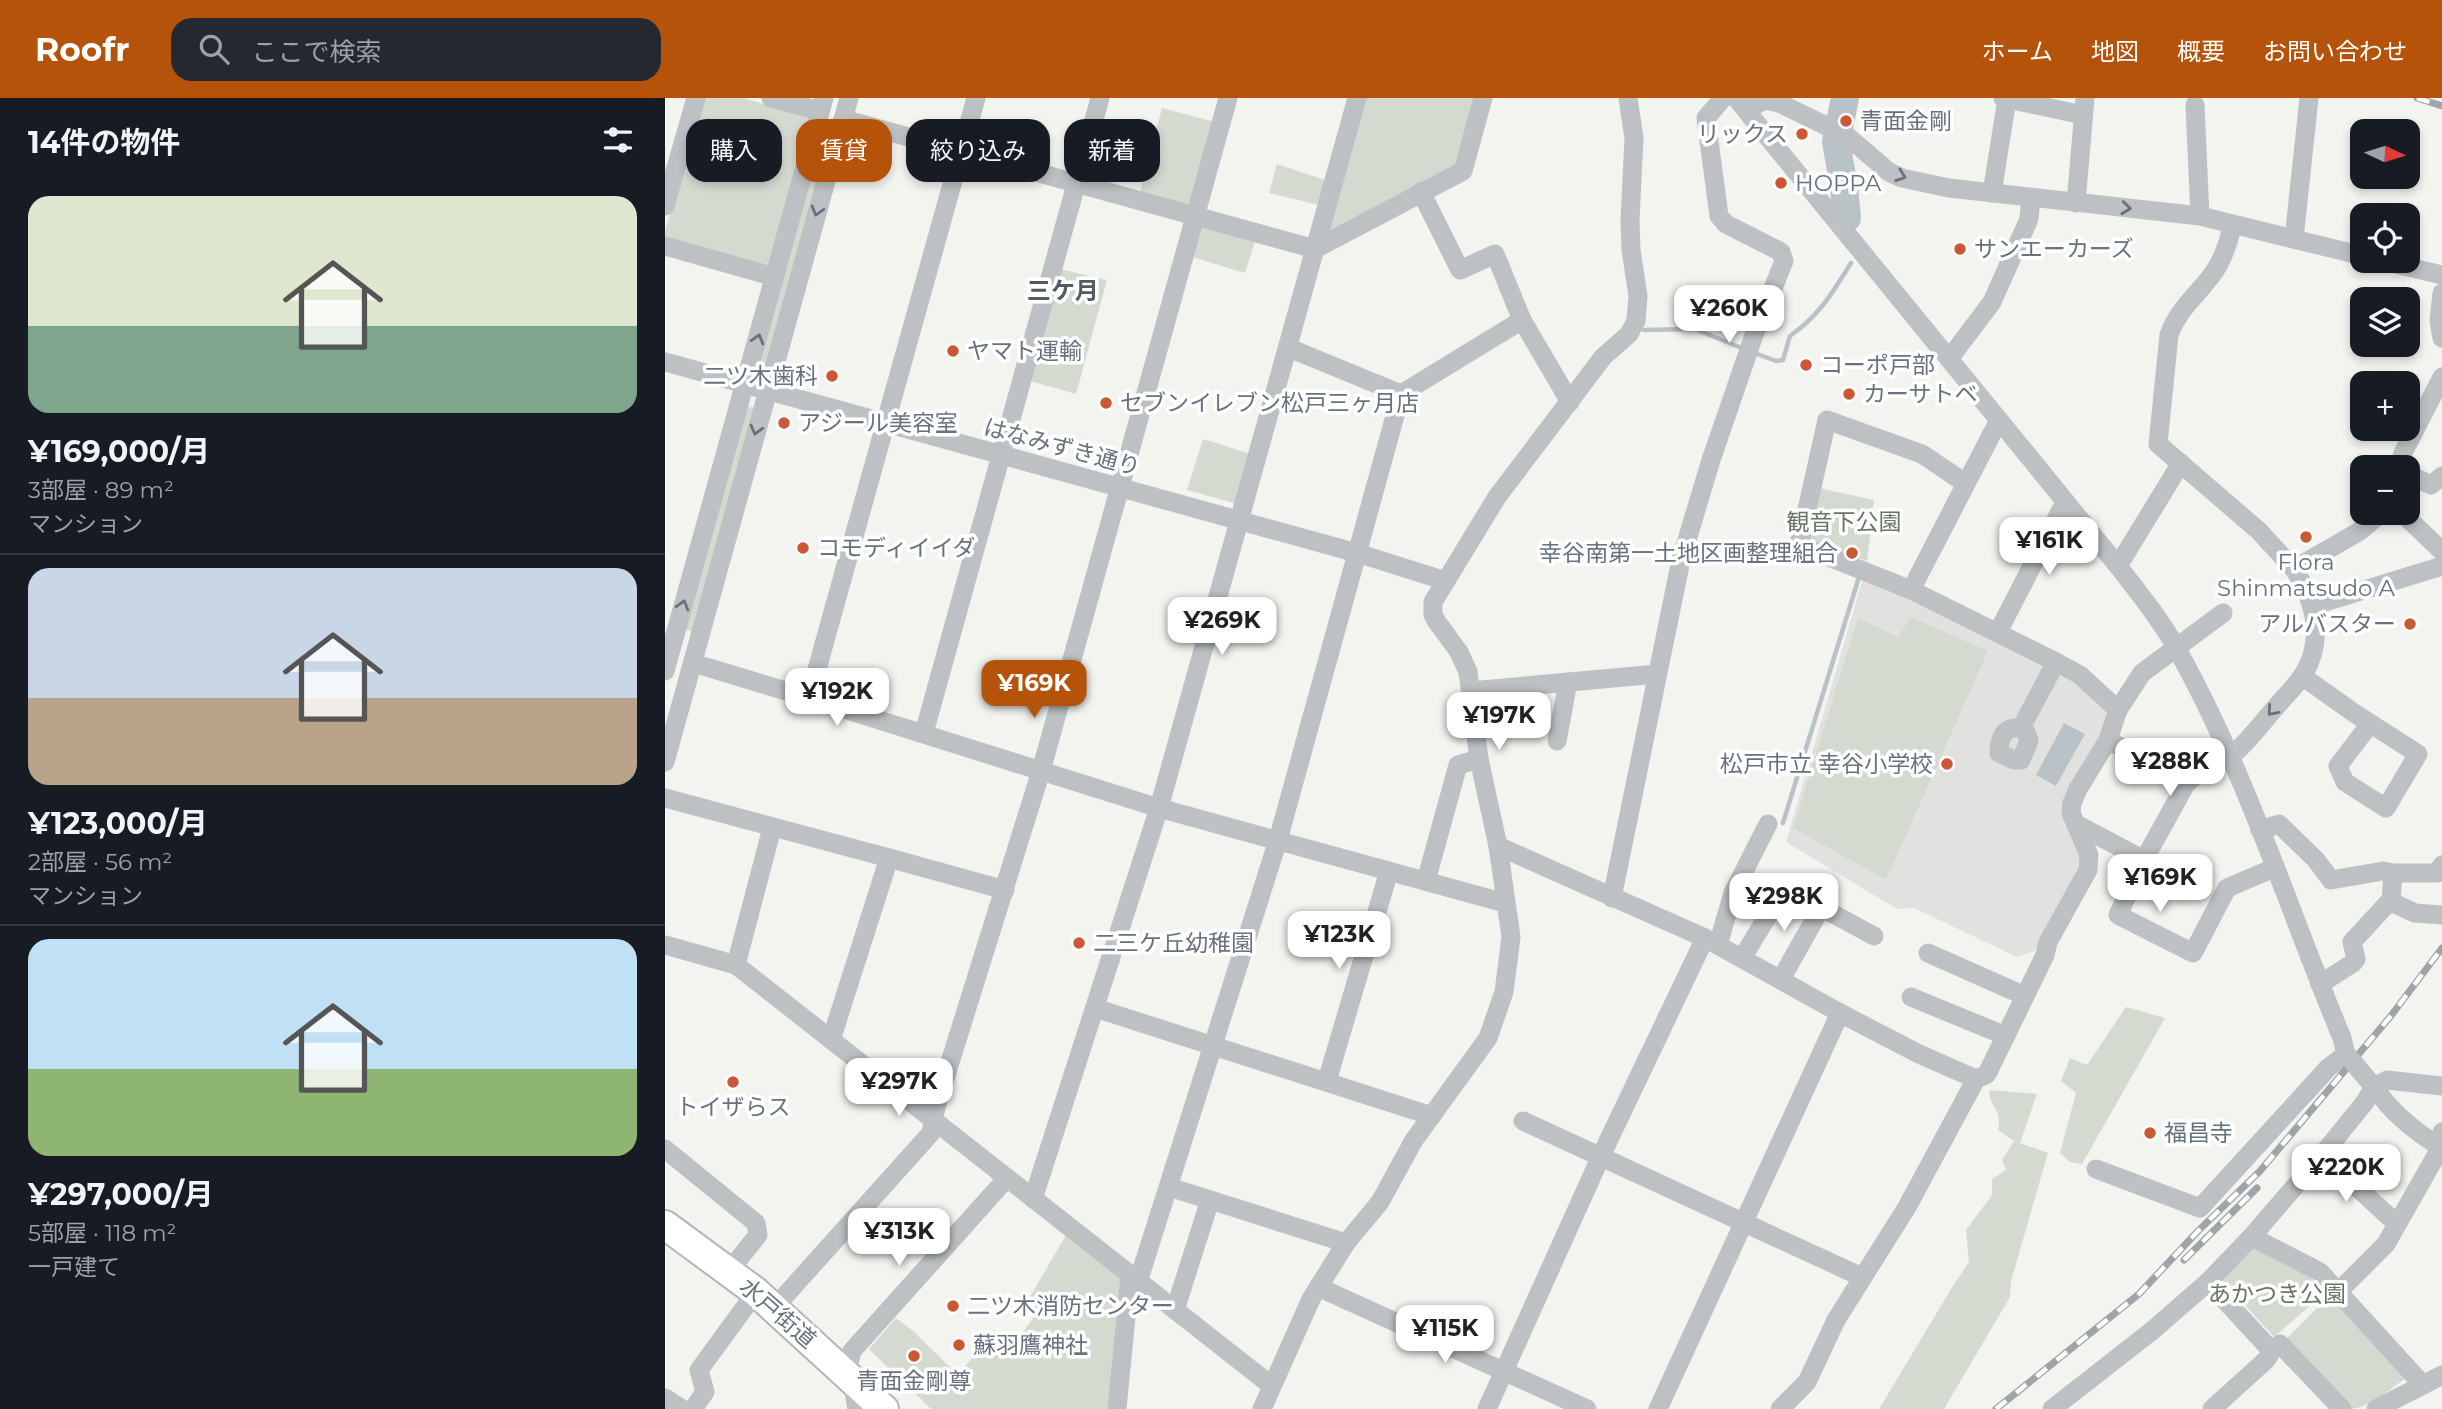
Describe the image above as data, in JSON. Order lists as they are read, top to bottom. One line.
{"streets":{"highway":["水戸街道"],"street":["はなみずき通り"]},"districts":["三ケ月"],"parks":["観音下公園","あかつき公園"],"places":["青面金剛","リックス","HOPPA","サンエーカーズ","ヤマト運輸","コーポ戸部","二ツ木歯科","カーサトベ","セブンイレブン松戸三ヶ月店","アジール美容室","Flora Shinmatsudo A","コモディイイダ","幸谷南第一土地区画整理組合","アルバスター","松戸市立 幸谷小学校","二三ケ丘幼稚園","トイザらス","福昌寺","二ツ木消防センター","蘇羽鷹神社","青面金剛尊"],"north":"right","page":{"header":"Roofr","search":"ここで検索","nav":["ホーム","地図","概要","お問い合わせ"],"heading":"14件の物件","map_buttons":["+","−"],"chip":["購入","賃貸","絞り込み","新着"],"list":[{"name":"¥169,000/月","note":"3部屋 · 89 m² · マンション"},{"name":"¥123,000/月","note":"2部屋 · 56 m² · マンション"},{"name":"¥297,000/月","note":"5部屋 · 118 m² · 一戸建て"}],"price":["¥260K","¥161K","¥269K","¥169K","¥192K","¥197K","¥288K","¥169K","¥298K","¥123K","¥297K","¥220K","¥313K","¥115K"]}}
